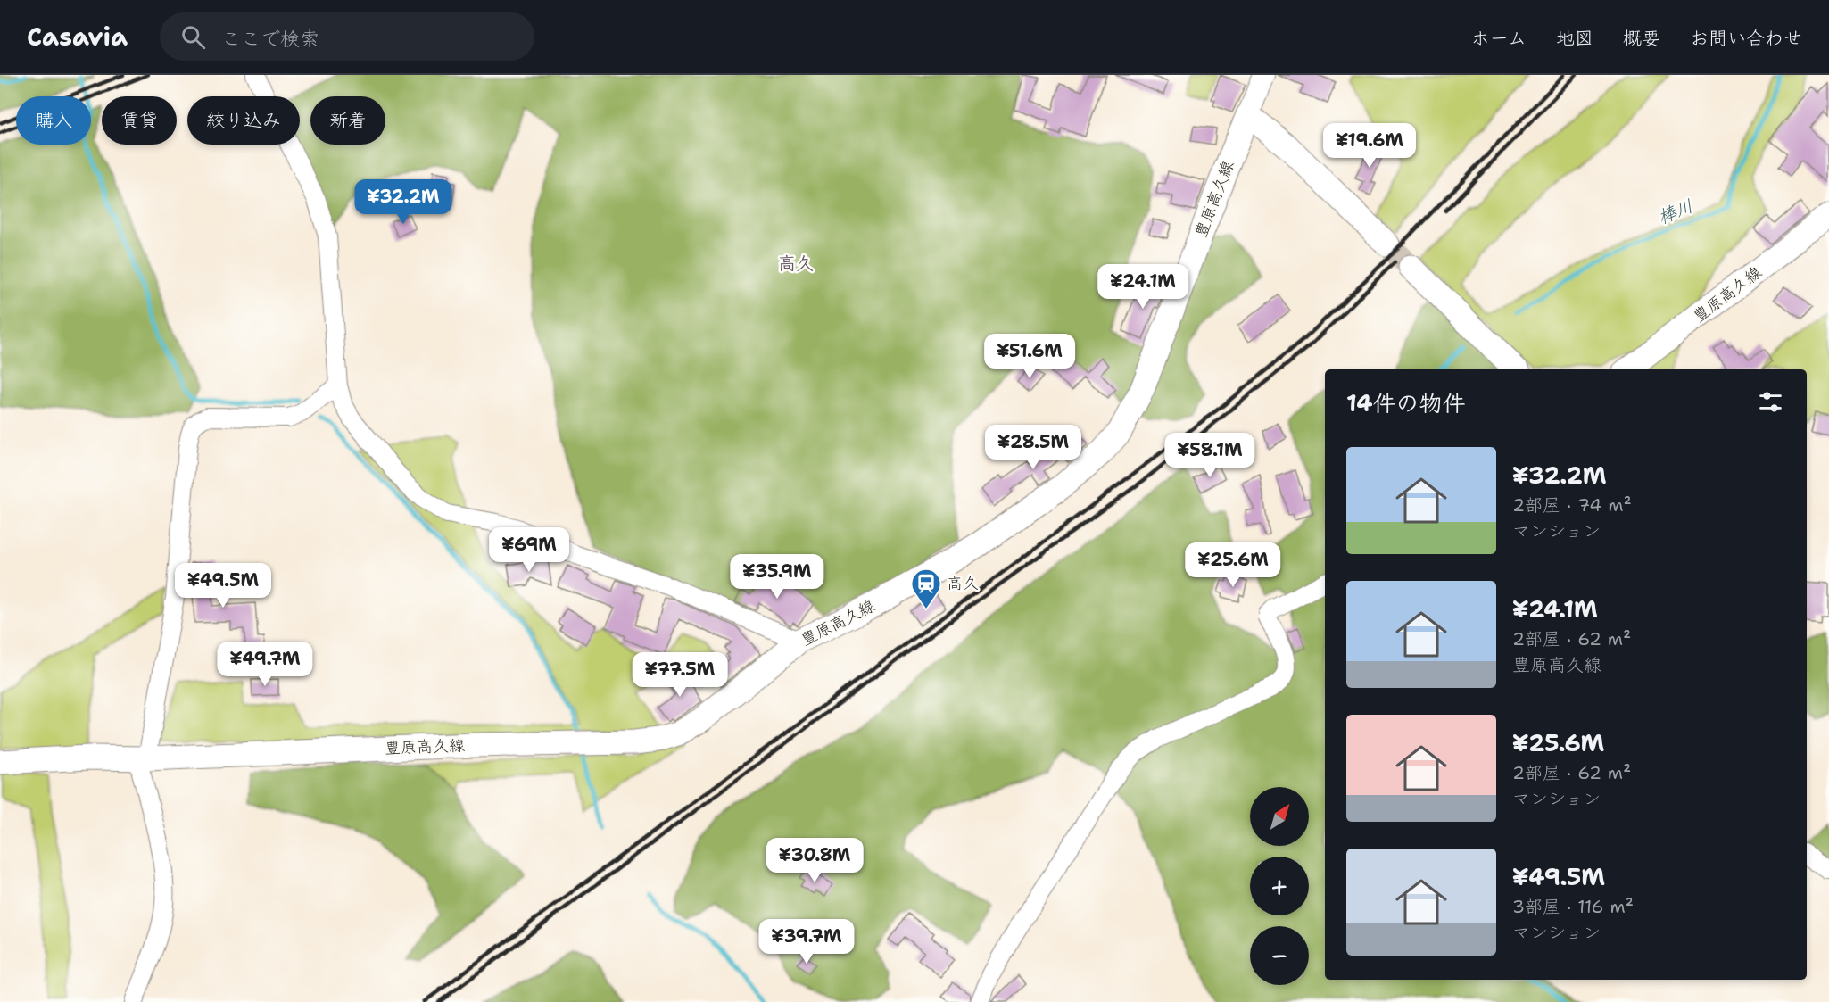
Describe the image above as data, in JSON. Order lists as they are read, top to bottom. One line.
{"streets":{"main road":["豊原高久線"]},"districts":["高久"],"water":["棒川"],"places":{"station":["高久"]},"north":"top right","page":{"header":"Casavia","search":"ここで検索","nav":["ホーム","地図","概要","お問い合わせ"],"chip":["購入","賃貸","絞り込み","新着"],"price":["¥19.6M","¥32.2M","¥24.1M","¥51.6M","¥28.5M","¥58.1M","¥69M","¥25.6M","¥35.9M","¥49.5M","¥49.7M","¥77.5M","¥30.8M","¥39.7M"],"heading":"14件の物件","list":[{"name":"¥32.2M","note":"2部屋 · 74 m² · マンション"},{"name":"¥24.1M","note":"2部屋 · 62 m² · 豊原高久線"},{"name":"¥25.6M","note":"2部屋 · 62 m² · マンション"},{"name":"¥49.5M","note":"3部屋 · 116 m² · マンション"}],"map_buttons":["+","−"]}}
